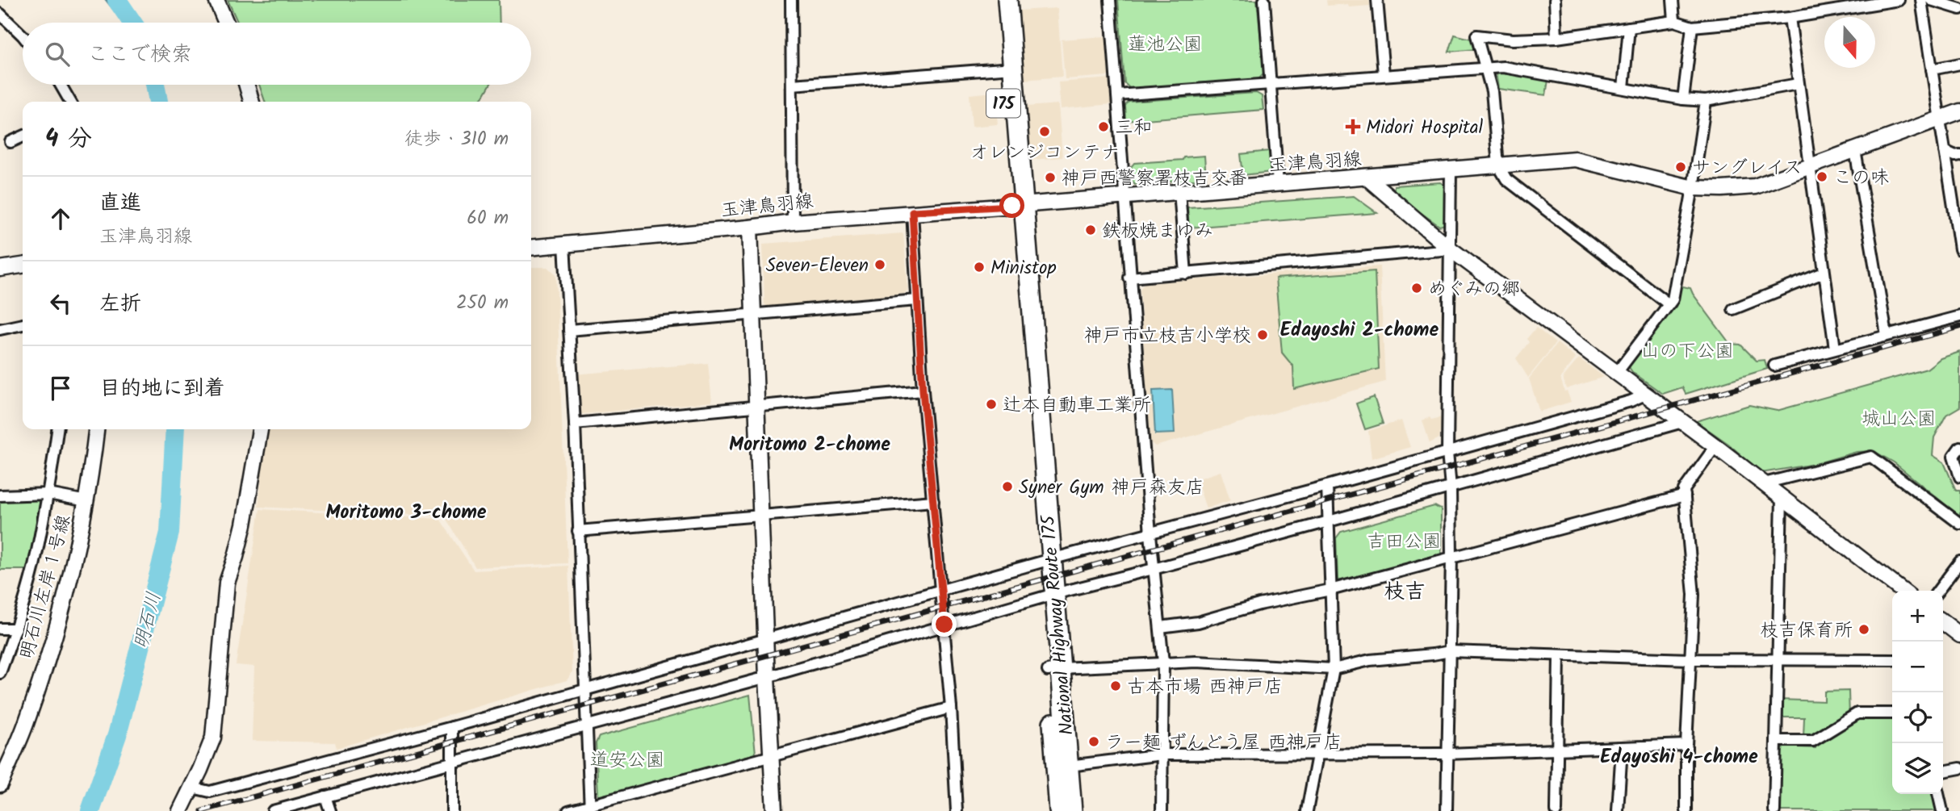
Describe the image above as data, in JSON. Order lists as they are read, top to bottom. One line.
{"streets":{"highway":["175","National Highway Route 175"],"street":["玉津鳥羽線","明石川左岸１号線"]},"crossings":[["玉津鳥羽線","National Highway Route 175"]],"districts":["Edayoshi 2-chome","Moritomo 2-chome","Moritomo 3-chome","枝吉","Edayoshi 4-chome"],"water":["明石川"],"parks":["蓮池公園","山の下公園","城山公園","吉田公園","道安公園"],"places":{"other":["三和","オレンジコンテナ","サングレイス","この味","神戸西警察署枝吉交番","鉄板焼まゆみ","Seven-Eleven","Ministop","めぐみの郷","神戸市立枝吉小学校","辻本自動車工業所","Syner Gym 神戸森友店","枝吉保育所","古本市場 西神戸店","ラー麺 ずんどう屋 西神戸店"],"health":["Midori Hospital"]},"north":"bottom","page":{"search":"ここで検索","heading":["4 分","徒歩 · 310 m"],"list":[["直進","玉津鳥羽線","60 m"],["左折","250 m"],"目的地に到着"],"map_buttons":["+","−"]}}
